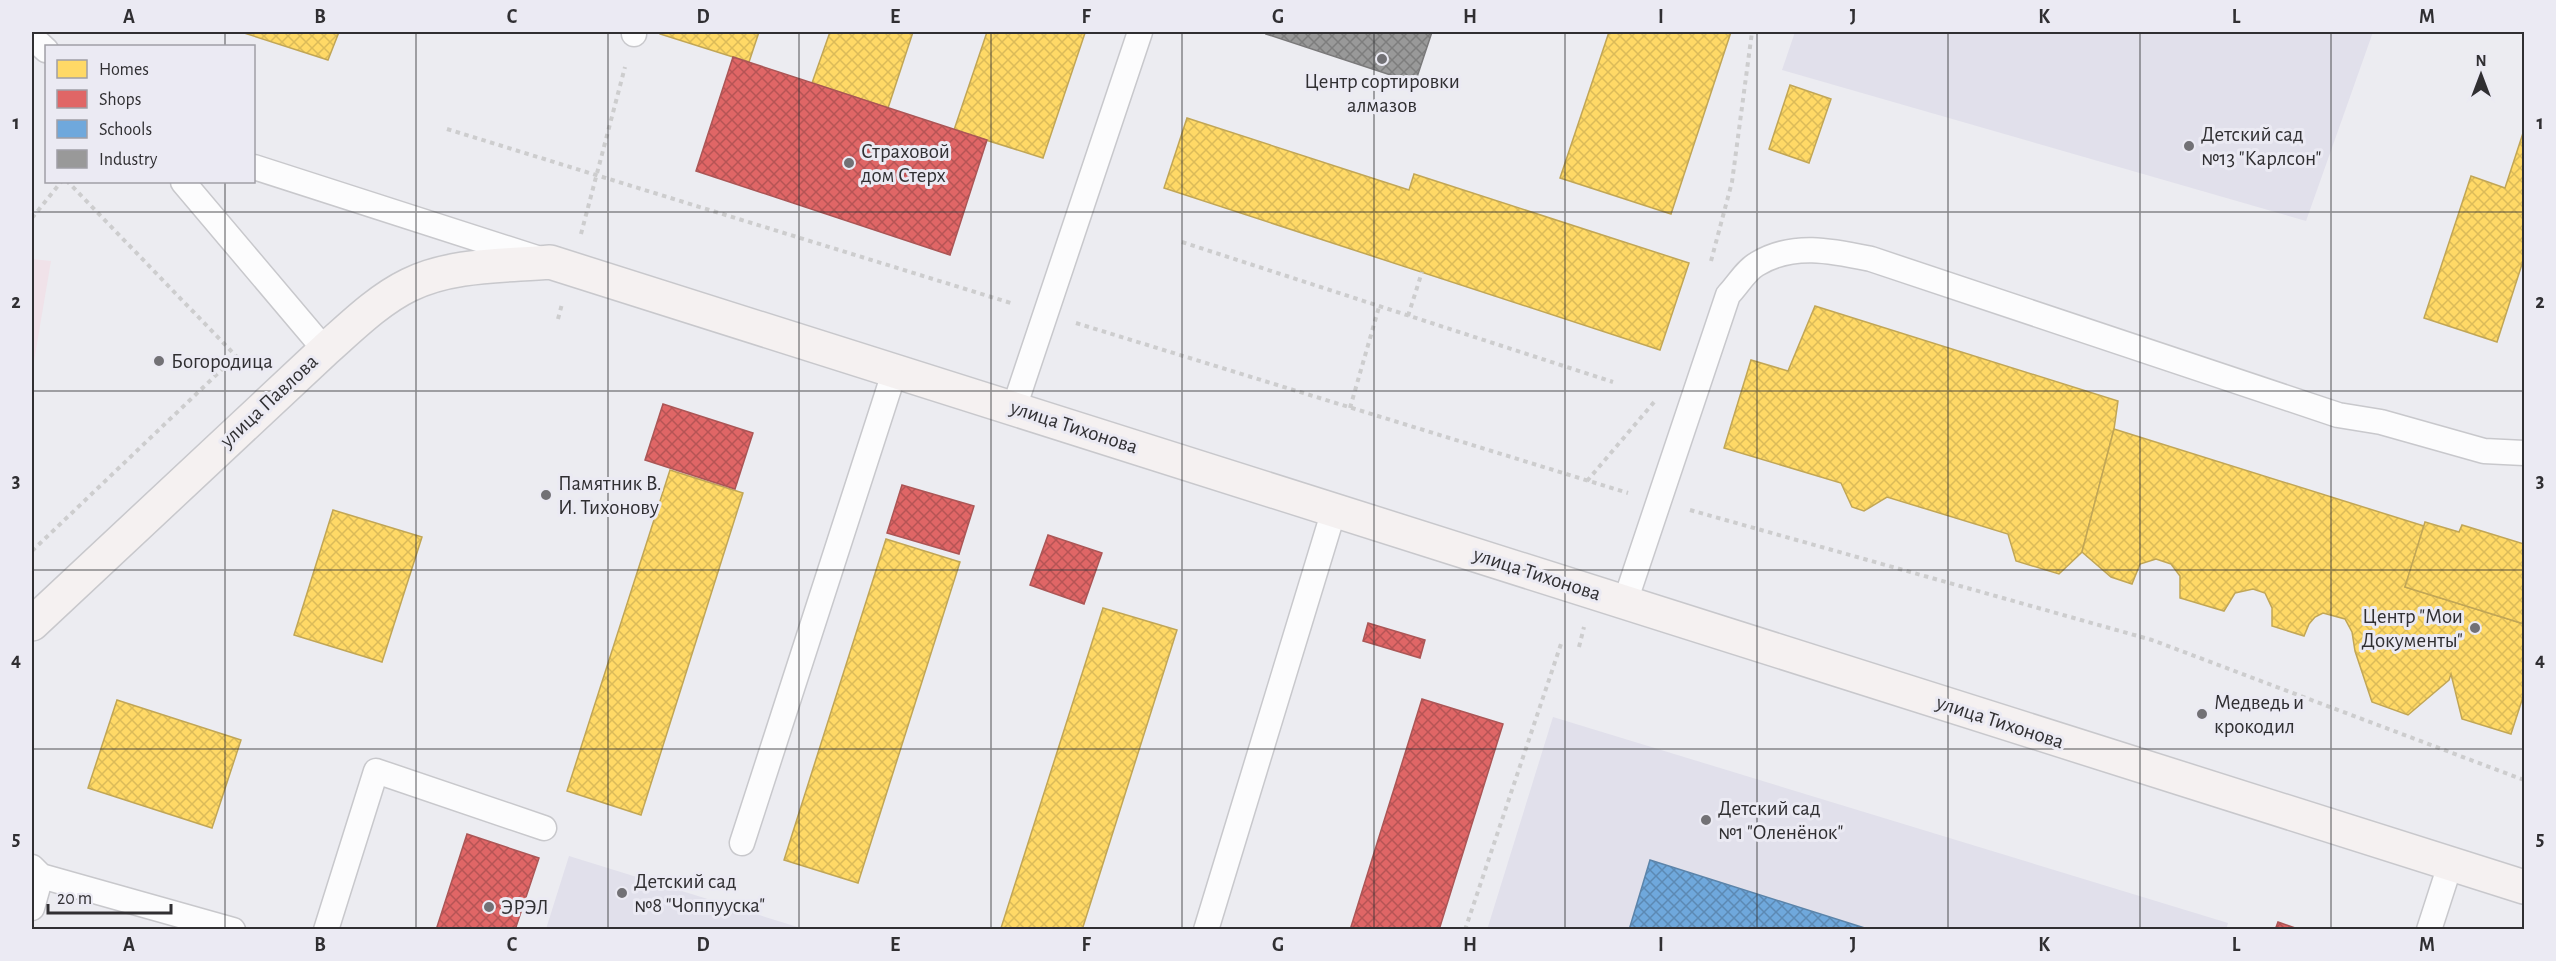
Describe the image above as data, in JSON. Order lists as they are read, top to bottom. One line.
{"streets":{"main road":["улица Павлова","улица Тихонова"]},"crossings":[["улица Павлова","улица Тихонова"]],"places":["Центр сортировки алмазов","Детский сад №13 \"Карлсон\"","Страховой дом Стерх","Богородица","Памятник В. И. Тихонову","Центр \"Мои Документы\"","Медведь и крокодил","Детский сад №1 \"Оленёнок\"","Детский сад №8 \"Чоппууска\"","ЭРЭЛ"],"legend":["Homes","Shops","Schools","Industry"],"scale_bar":"20 m","north":"top","grid":{"columns":["A","B","C","D","E","F","G","H","I","J","K","L","M"],"rows":["1","2","3","4","5"]}}
